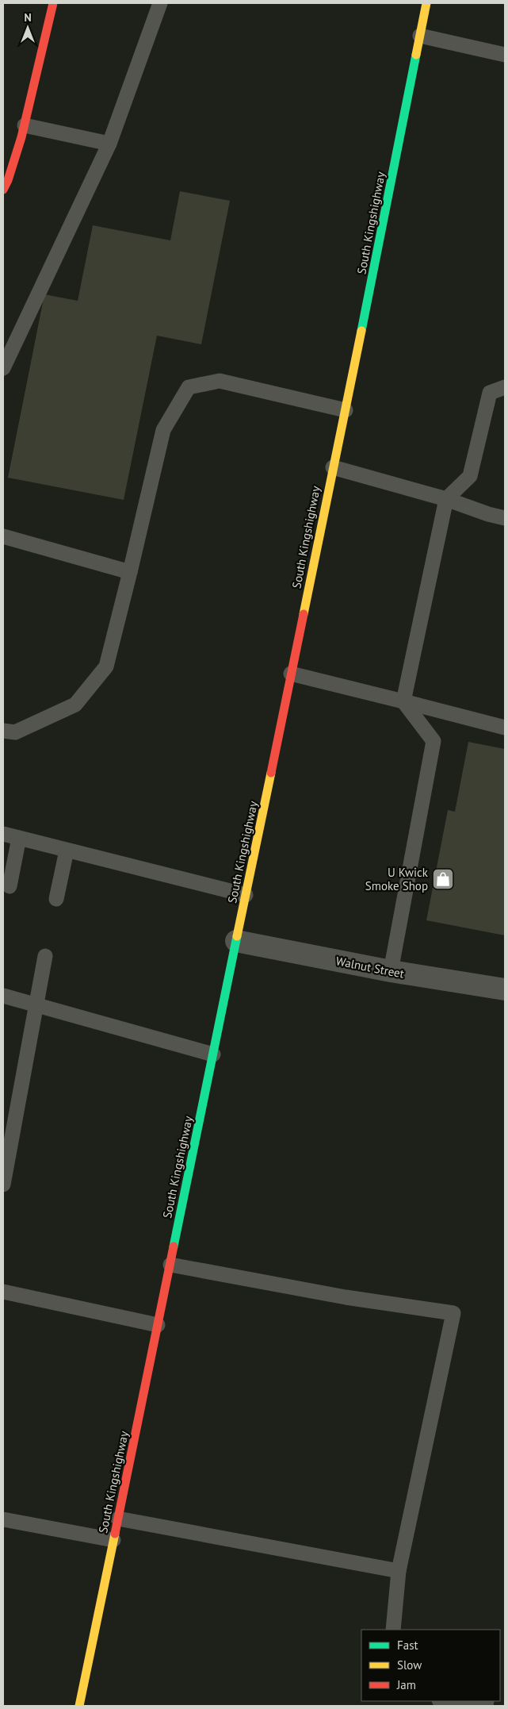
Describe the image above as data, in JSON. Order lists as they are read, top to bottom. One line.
{"streets":{"main road":["South Kingshighway"],"street":["Walnut Street"]},"crossings":[["South Kingshighway","Walnut Street"]],"places":{"shop":["U Kwick Smoke Shop"]},"legend":["Fast","Slow","Jam"],"north":"top"}
